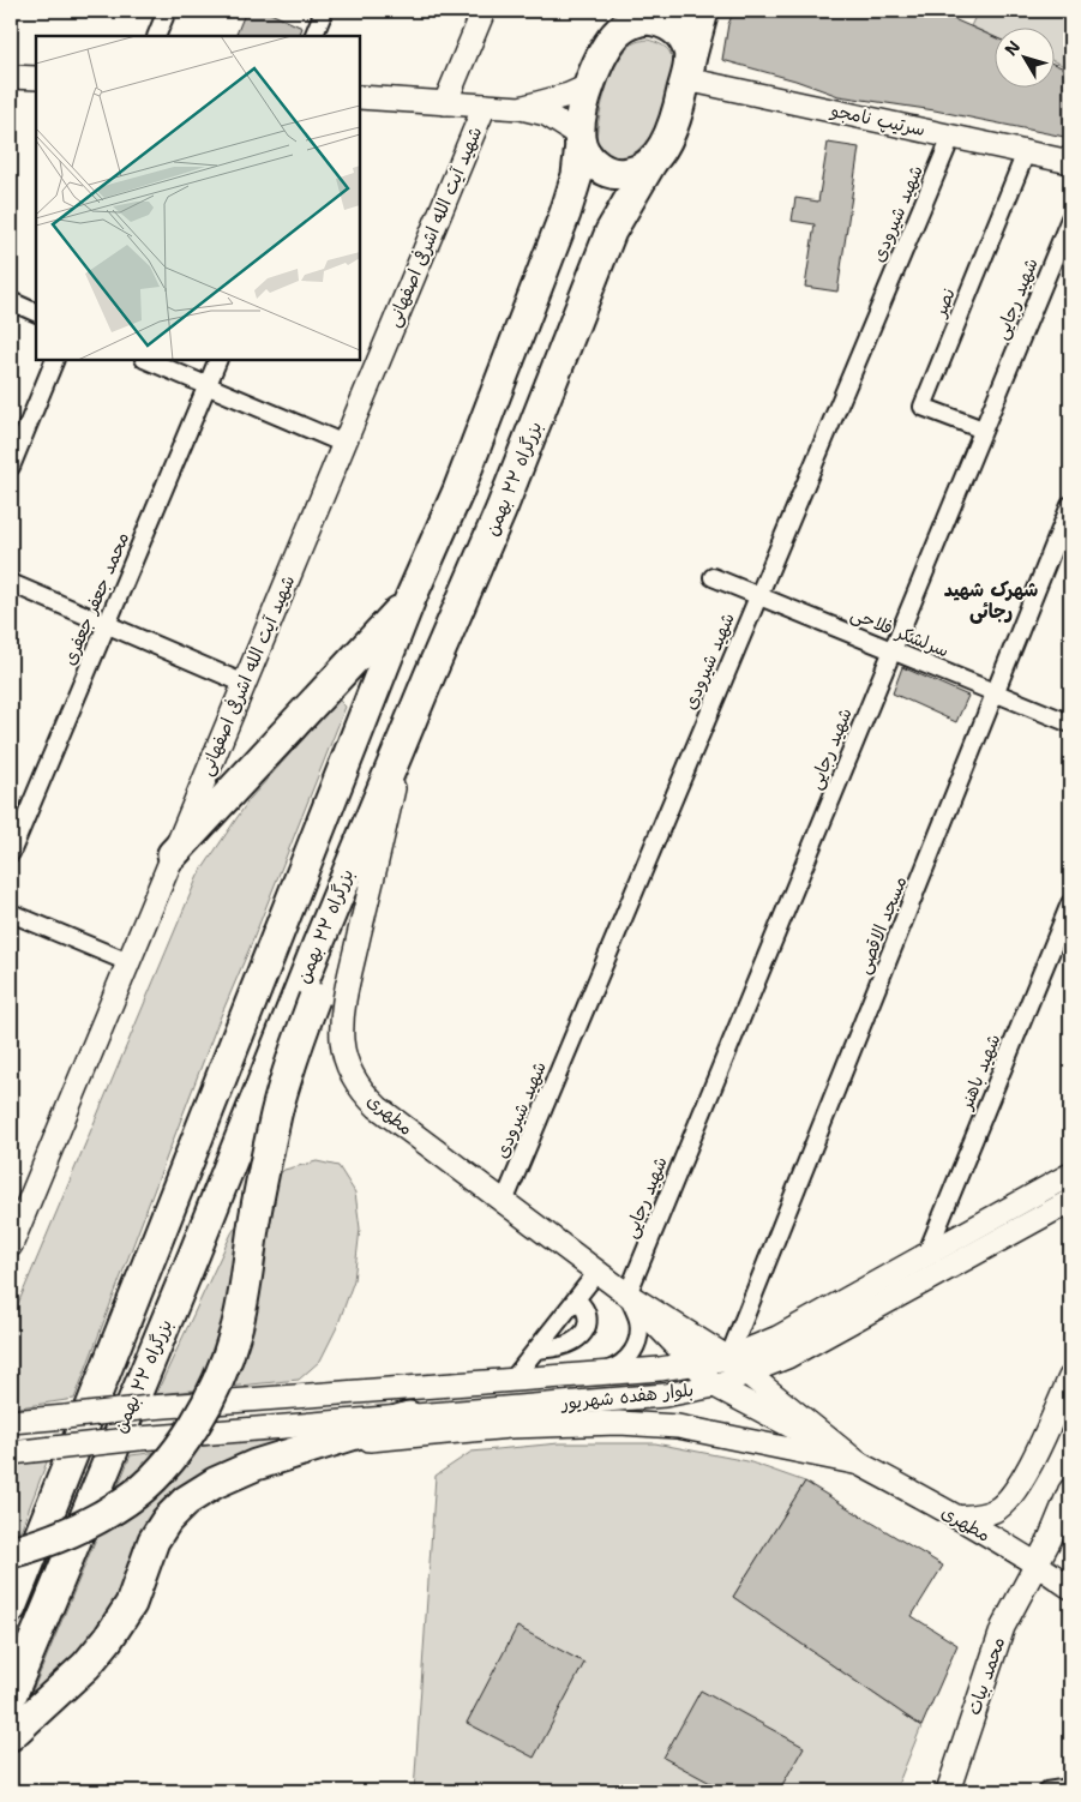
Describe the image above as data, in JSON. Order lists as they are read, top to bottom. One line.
{"streets":{"highway":["بزرگراه ۲۲ بهمن"],"main road":["سرتیپ نامجو","شهید آیت الله اشرفی اصفهانی","مطهری","بلوار هفده شهریور","محمد بیات"],"street":["شهید شیرودی","شهید رجایی","نصر","محمد جعفر جعفری","سرلشکر فلاحی","مسجد الاقصی","شهید باهنر"]},"crossings":[["سرتیپ نامجو","شهید شیرودی"],["سرتیپ نامجو","نصر"],["سرتیپ نامجو","بزرگراه ۲۲ بهمن"],["شهید شیرودی","سرلشکر فلاحی"],["شهید شیرودی","مطهری"],["شهید رجایی","نصر"],["شهید رجایی","سرلشکر فلاحی"],["شهید رجایی","مطهری"],["سرلشکر فلاحی","مسجد الاقصی"],["مسجد الاقصی","بلوار هفده شهریور"],["شهید باهنر","بلوار هفده شهریور"],["مطهری","محمد بیات"]],"districts":["شهرک شهید رجائی"],"north":"top left"}
